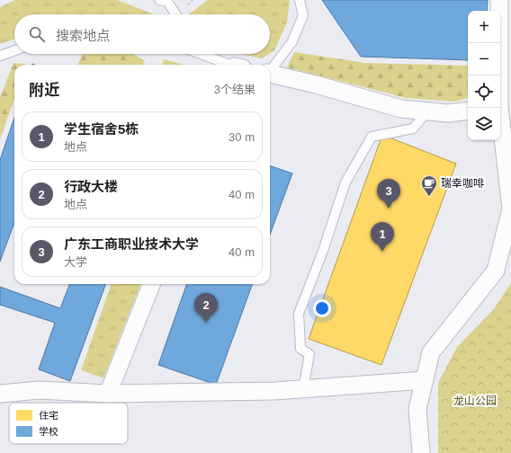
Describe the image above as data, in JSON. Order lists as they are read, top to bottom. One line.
{"parks":["龙山公园"],"places":{"cafe":["瑞幸咖啡"]},"legend":["住宅","学校"],"page":{"map_buttons":["+","−"],"search":"搜索地点","heading":["附近","3个结果"],"list":[{"mark":"1","name":"学生宿舍5栋","note":"地点","value":"30 m"},{"mark":"2","name":"行政大楼","note":"地点","value":"40 m"},{"mark":"3","name":"广东工商职业技术大学","note":"大学","value":"40 m"}],"pins":["3","1","2"]}}
